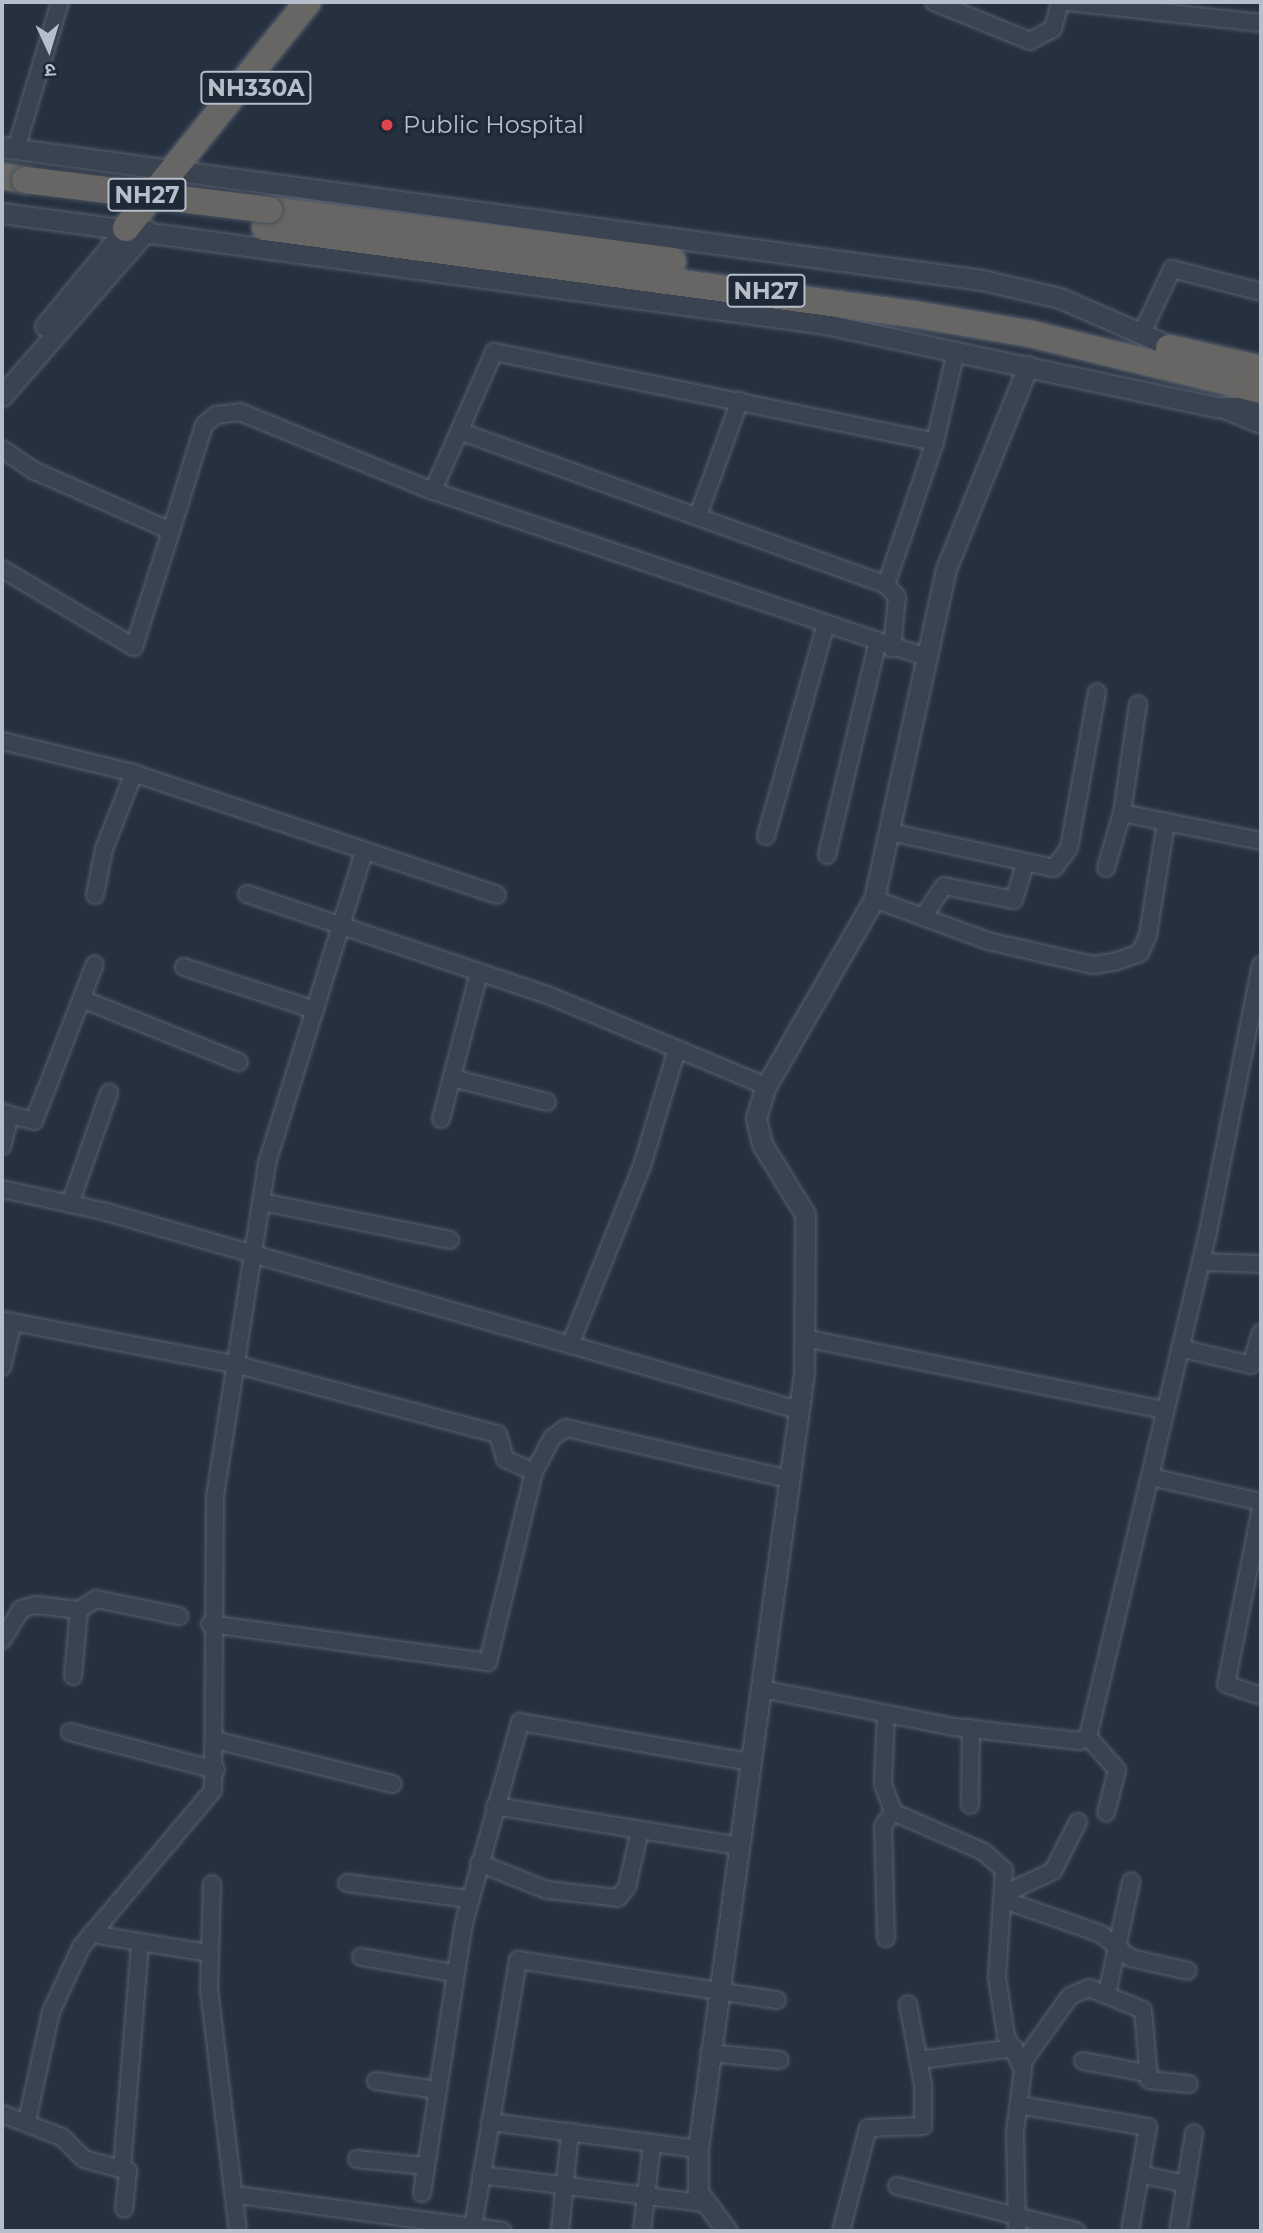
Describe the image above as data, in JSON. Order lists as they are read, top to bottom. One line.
{"streets":{"highway":["NH330A","NH27"]},"places":["Public Hospital"],"north":"bottom"}
